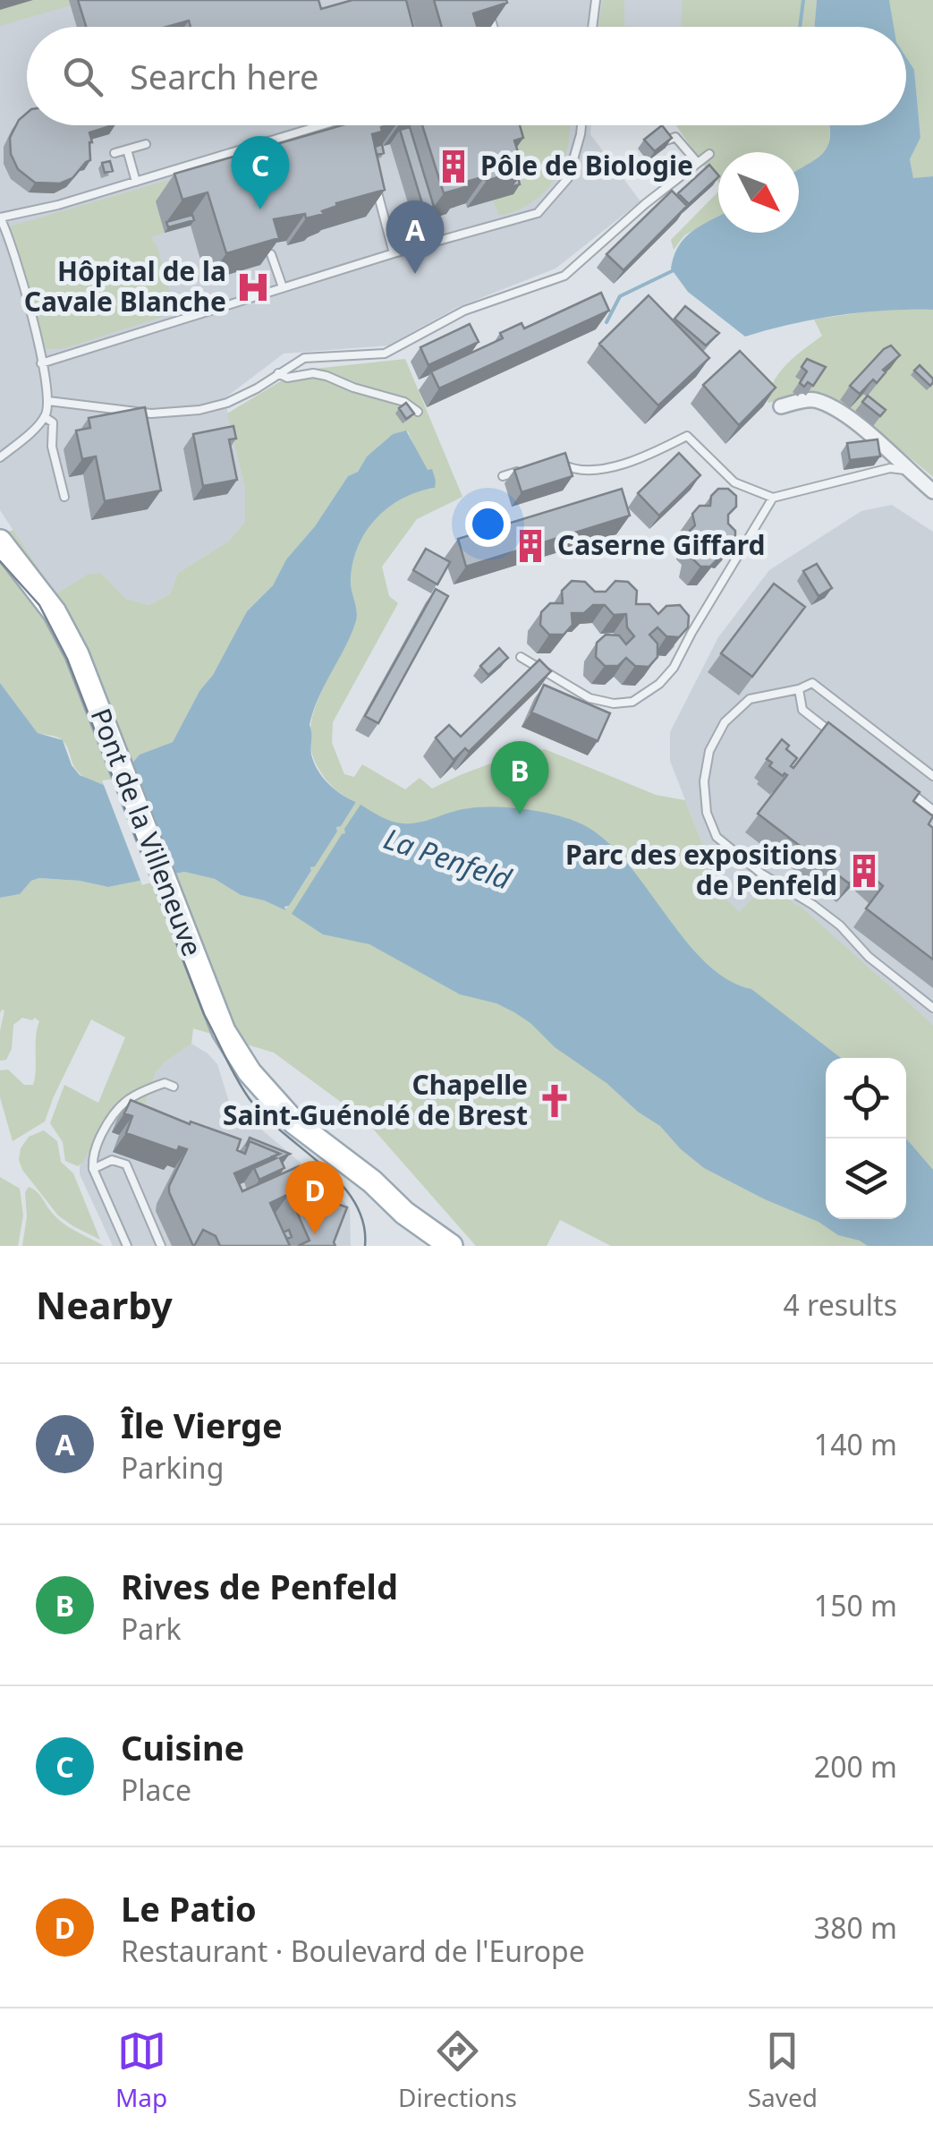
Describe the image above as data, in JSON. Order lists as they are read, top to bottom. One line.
{"streets":{"main road":["Pont de la Villeneuve"]},"water":["La Penfeld"],"places":{"building":["Pôle de Biologie","Caserne Giffard","Parc des expositions de Penfeld"],"hospital":["Hôpital de la Cavale Blanche"],"church":["Chapelle Saint-Guénolé de Brest"]},"north":"bottom right","page":{"search":"Search here","pins":["C","A","B","D"],"heading":["Nearby","4 results"],"list":[{"mark":"A","name":"Île Vierge","note":"Parking","value":"140 m"},{"mark":"B","name":"Rives de Penfeld","note":"Park","value":"150 m"},{"mark":"C","name":"Cuisine","note":"Place","value":"200 m"},{"mark":"D","name":"Le Patio","note":"Restaurant · Boulevard de l'Europe","value":"380 m"}],"nav":["Map","Directions","Saved"]}}
